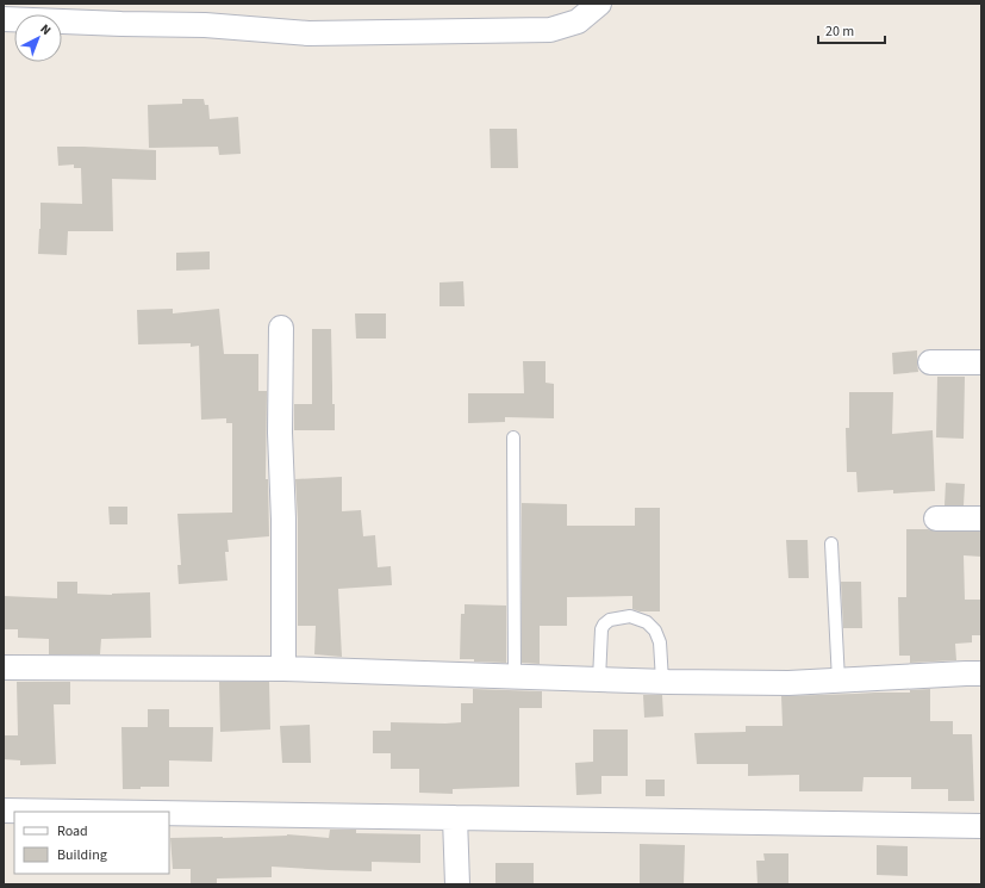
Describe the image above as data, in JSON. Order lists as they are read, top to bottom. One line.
{"legend":["Road","Building"],"scale_bar":"20 m","north":"top right"}
